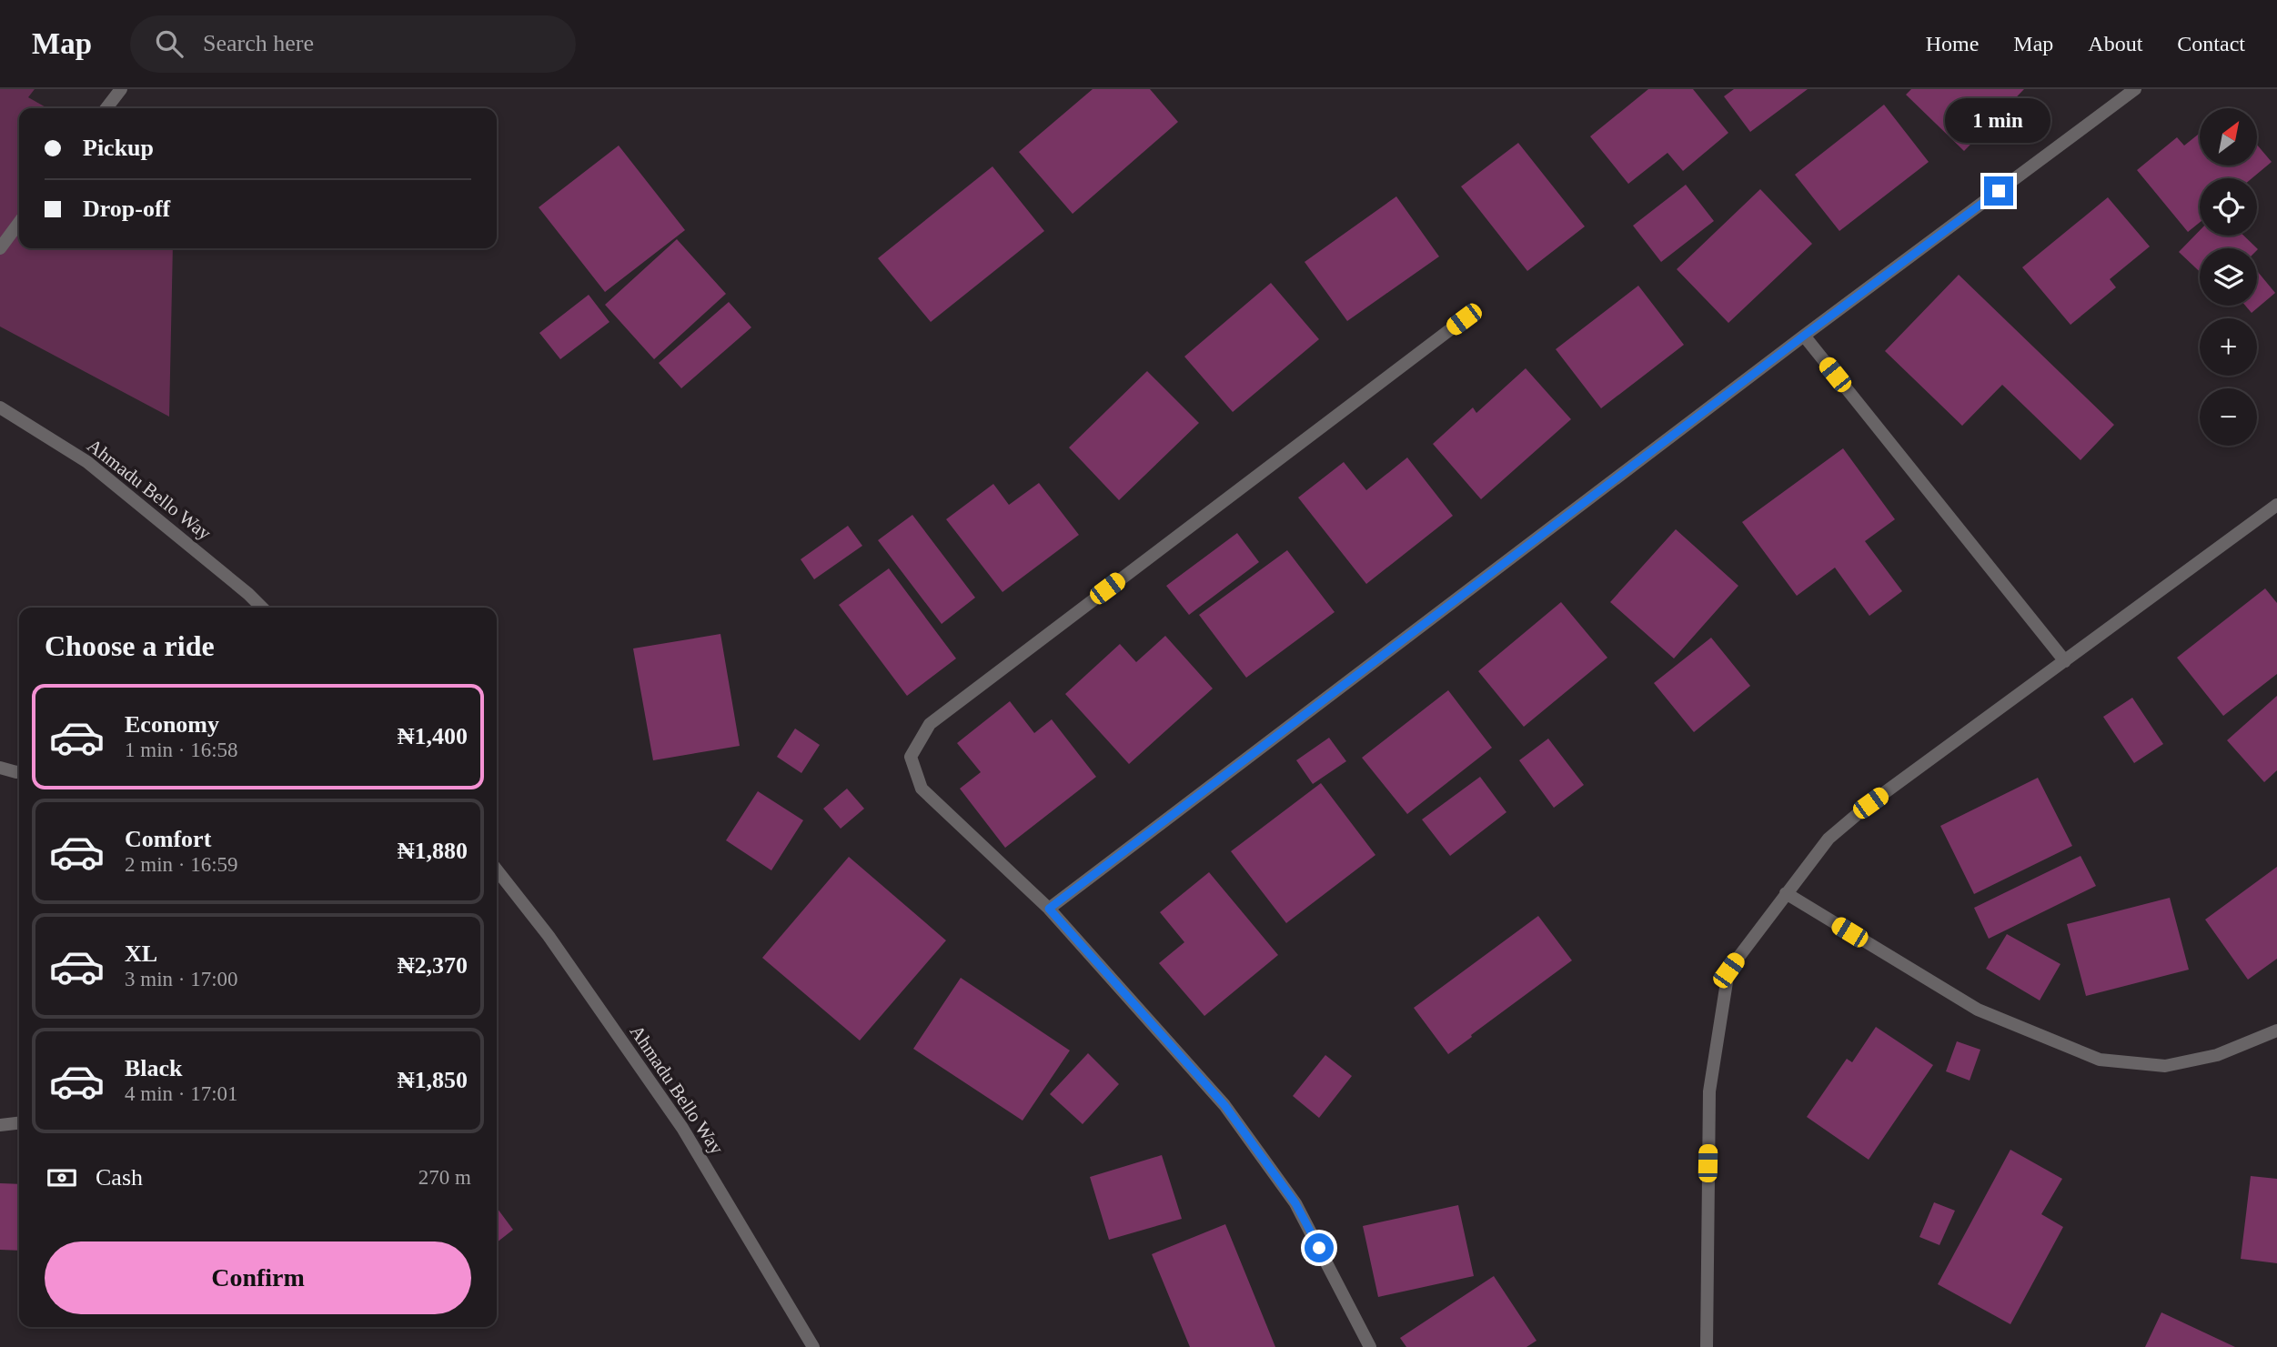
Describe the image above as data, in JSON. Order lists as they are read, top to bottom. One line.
{"streets":{"street":["Ahmadu Bello Way"]},"north":"top right","page":{"header":"Map","search":"Search here","nav":["Home","Map","About","Contact"],"bubble":"1 min","map_buttons":["+","−"],"banner":["Pickup","Drop-off"],"heading":"Choose a ride","list":[{"name":"Economy","note":"1 min · 16:58","value":"₦1,400"},{"name":"Comfort","note":"2 min · 16:59","value":"₦1,880"},{"name":"XL","note":"3 min · 17:00","value":"₦2,370"},{"name":"Black","note":"4 min · 17:01","value":"₦1,850"}],"pay":["Cash","270 m"],"buttons":"Confirm"}}
